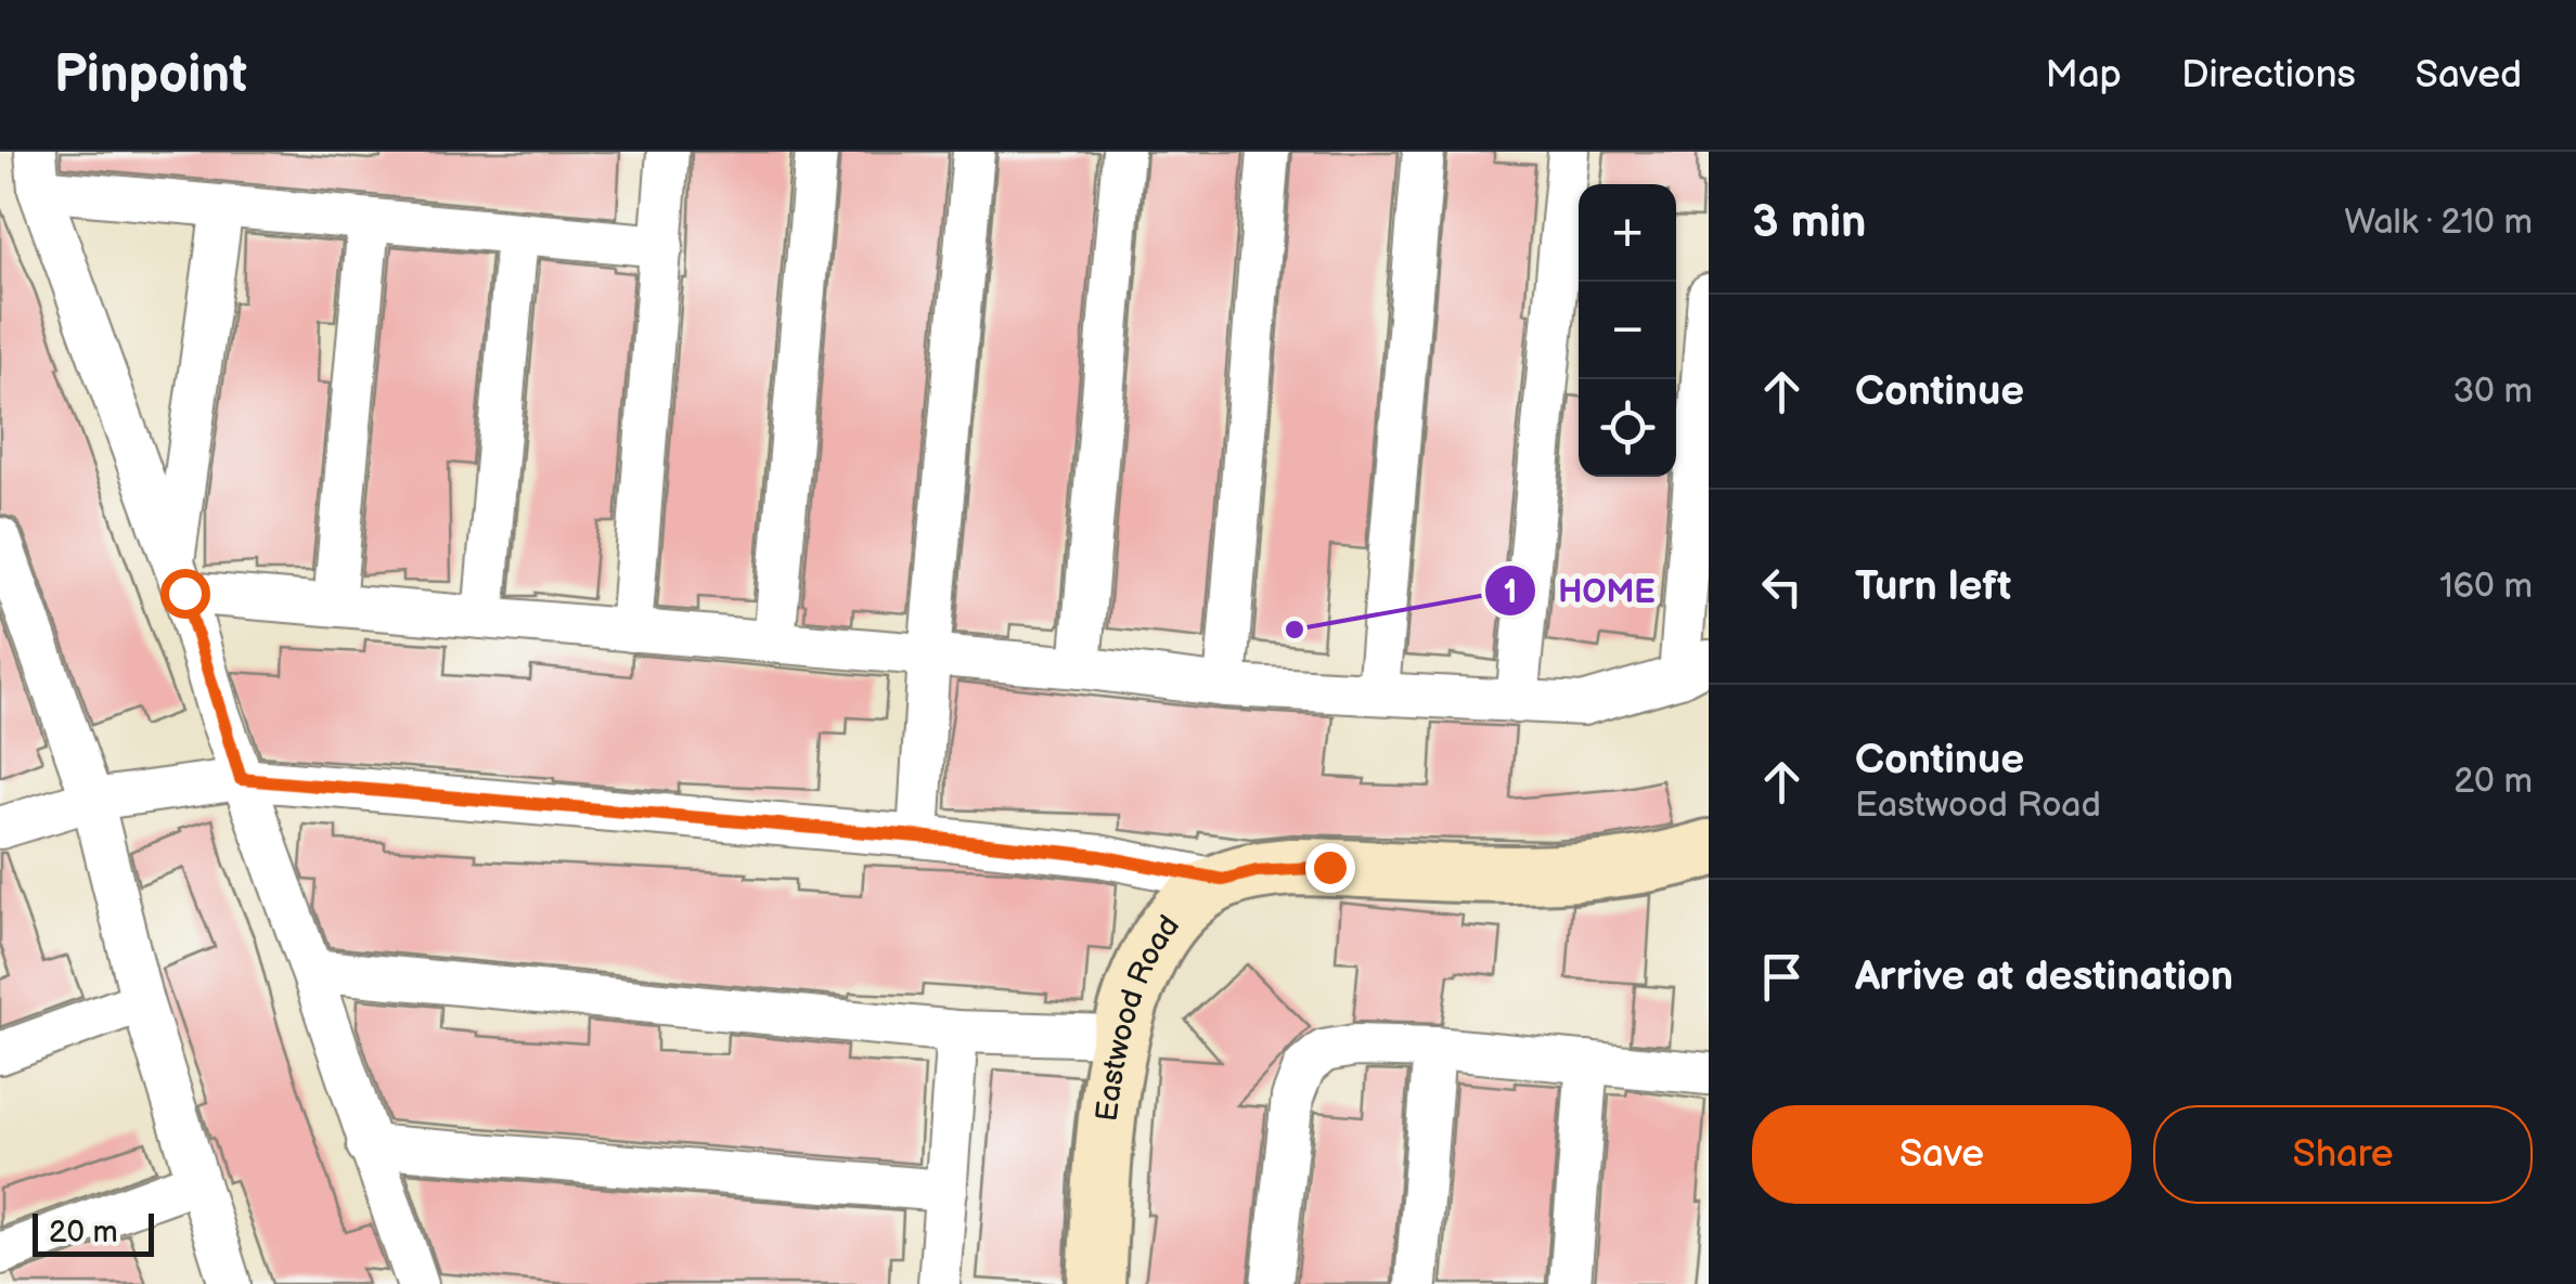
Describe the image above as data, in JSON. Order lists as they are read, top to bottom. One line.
{"streets":{"main road":["Eastwood Road"]},"places":["HOME"],"scale_bar":"20 m","page":{"header":"Pinpoint","nav":["Map","Directions","Saved"],"heading":["3 min","Walk · 210 m"],"map_buttons":["+","−"],"list":[["Continue","30 m"],["Turn left","160 m"],["Continue","Eastwood Road","20 m"],"Arrive at destination"],"buttons":["Save","Share"],"scale":"20 m"}}
